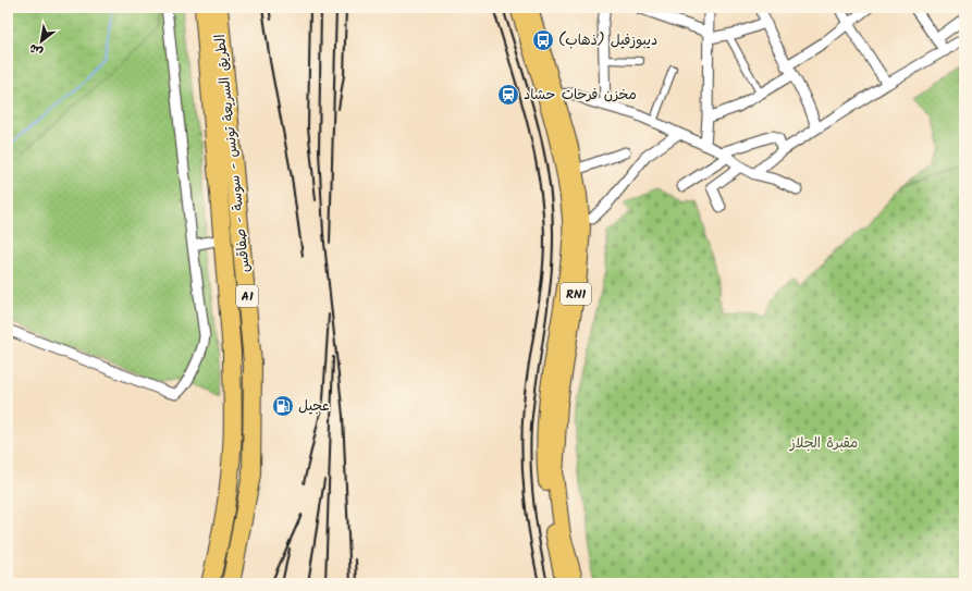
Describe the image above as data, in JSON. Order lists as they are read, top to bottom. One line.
{"streets":{"highway":["الطريق السريعة تونس - سوسة - صفاقس","A1"],"main road":["RN1"]},"parks":["مقبرة الجلاز"],"places":{"bus stop":["ديبوزفيل (ذهاب)"],"station":["مخزن فرحات حشاد"],"fuel station":["عجيل"]},"north":"bottom left"}
